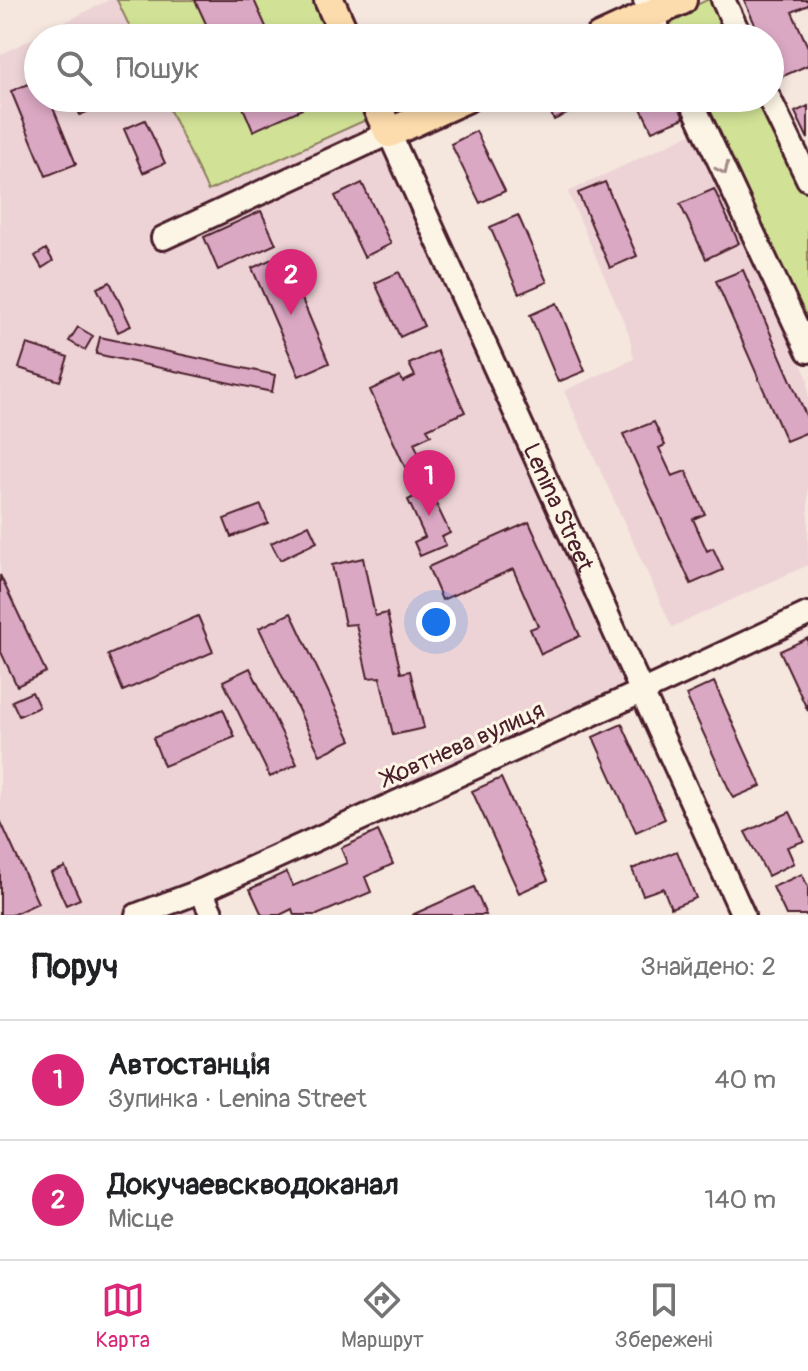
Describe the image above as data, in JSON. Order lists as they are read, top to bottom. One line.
{"streets":{"main road":["Lenina Street"],"street":["Жовтнева вулиця"]},"crossings":[["Lenina Street","Жовтнева вулиця"]],"page":{"search":"Пошук","pins":["2","1"],"heading":["Поруч","Знайдено: 2"],"list":[{"mark":"1","name":"Автостанція","note":"Зупинка · Lenina Street","value":"40 m"},{"mark":"2","name":"Докучаевскводоканал","note":"Місце","value":"140 m"}],"nav":["Карта","Маршрут","Збережені"]}}
